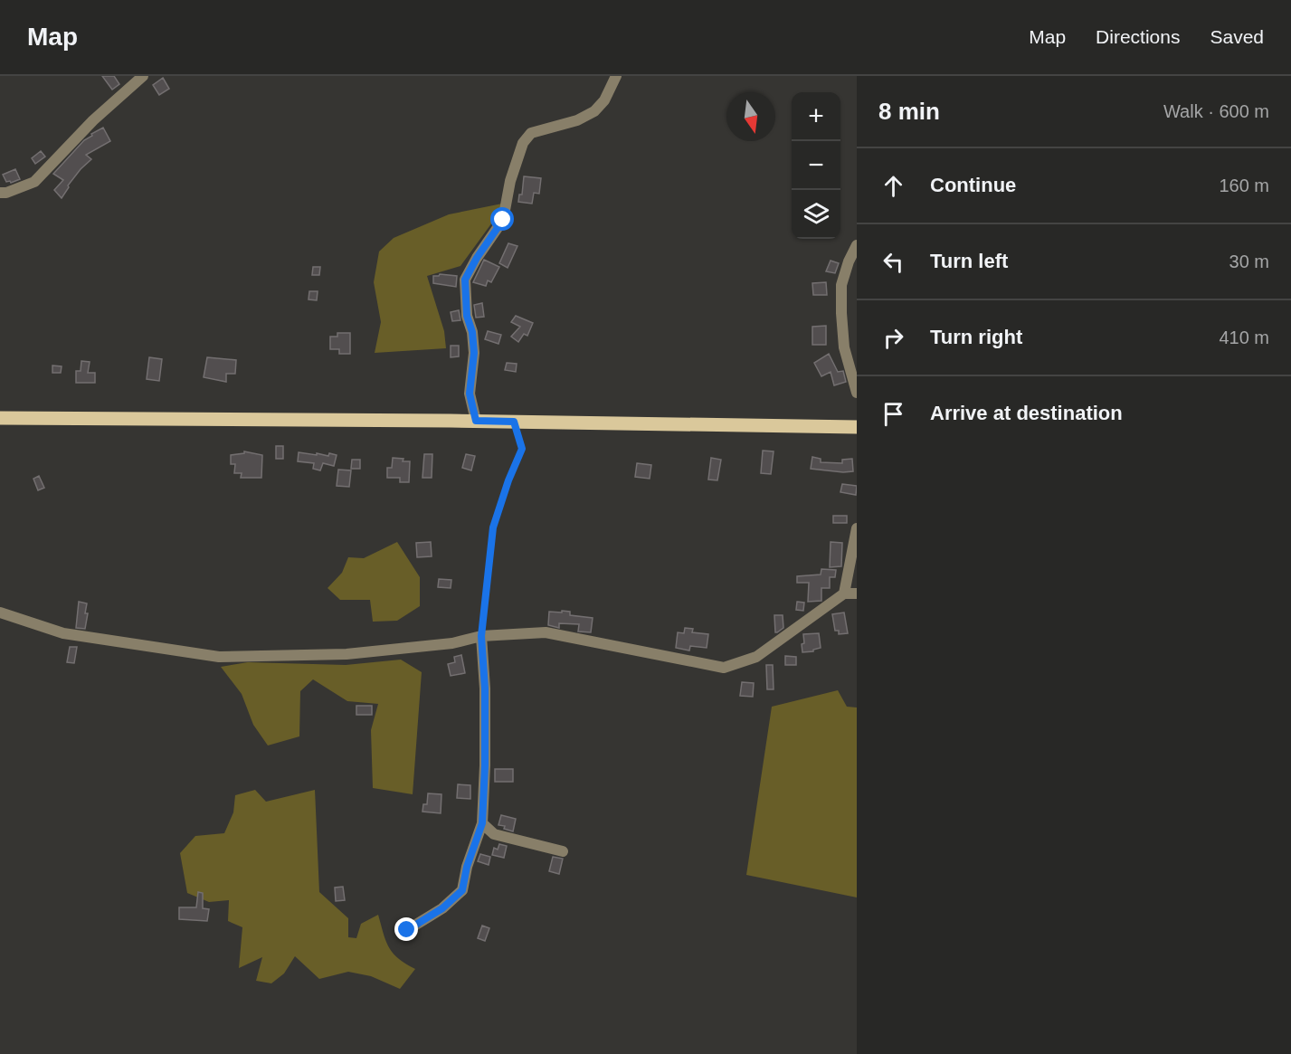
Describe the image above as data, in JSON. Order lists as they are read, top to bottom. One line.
{"north":"bottom","page":{"header":"Map","nav":["Map","Directions","Saved"],"heading":["8 min","Walk · 600 m"],"map_buttons":["+","−"],"list":[["Continue","160 m"],["Turn left","30 m"],["Turn right","410 m"],"Arrive at destination"]}}
